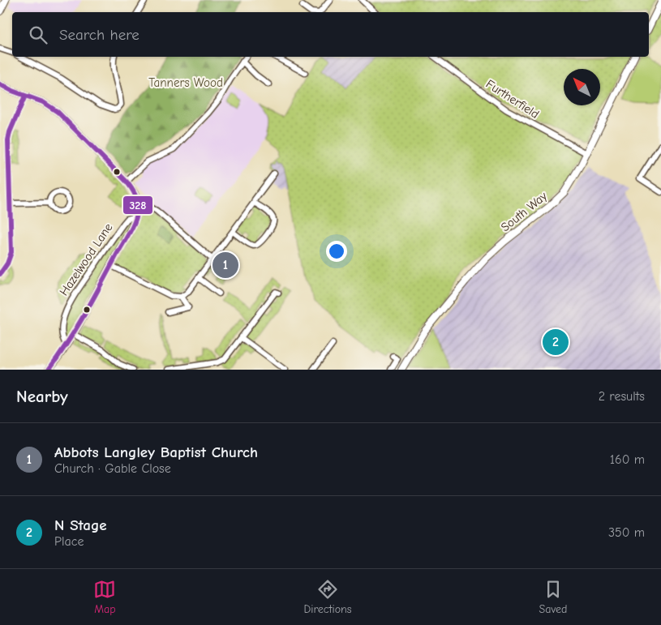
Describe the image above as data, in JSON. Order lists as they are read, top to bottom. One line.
{"streets":{"street":["Furtherfield","South Way","Hazelwood Lane"]},"crossings":[["Furtherfield","South Way"]],"parks":["Tanners Wood"],"lines":["transit line 328"],"north":"top left","page":{"search":"Search here","pins":["1","2"],"heading":["Nearby","2 results"],"list":[{"mark":"1","name":"Abbots Langley Baptist Church","note":"Church · Gable Close","value":"160 m"},{"mark":"2","name":"N Stage","note":"Place","value":"350 m"}],"nav":["Map","Directions","Saved"]}}
